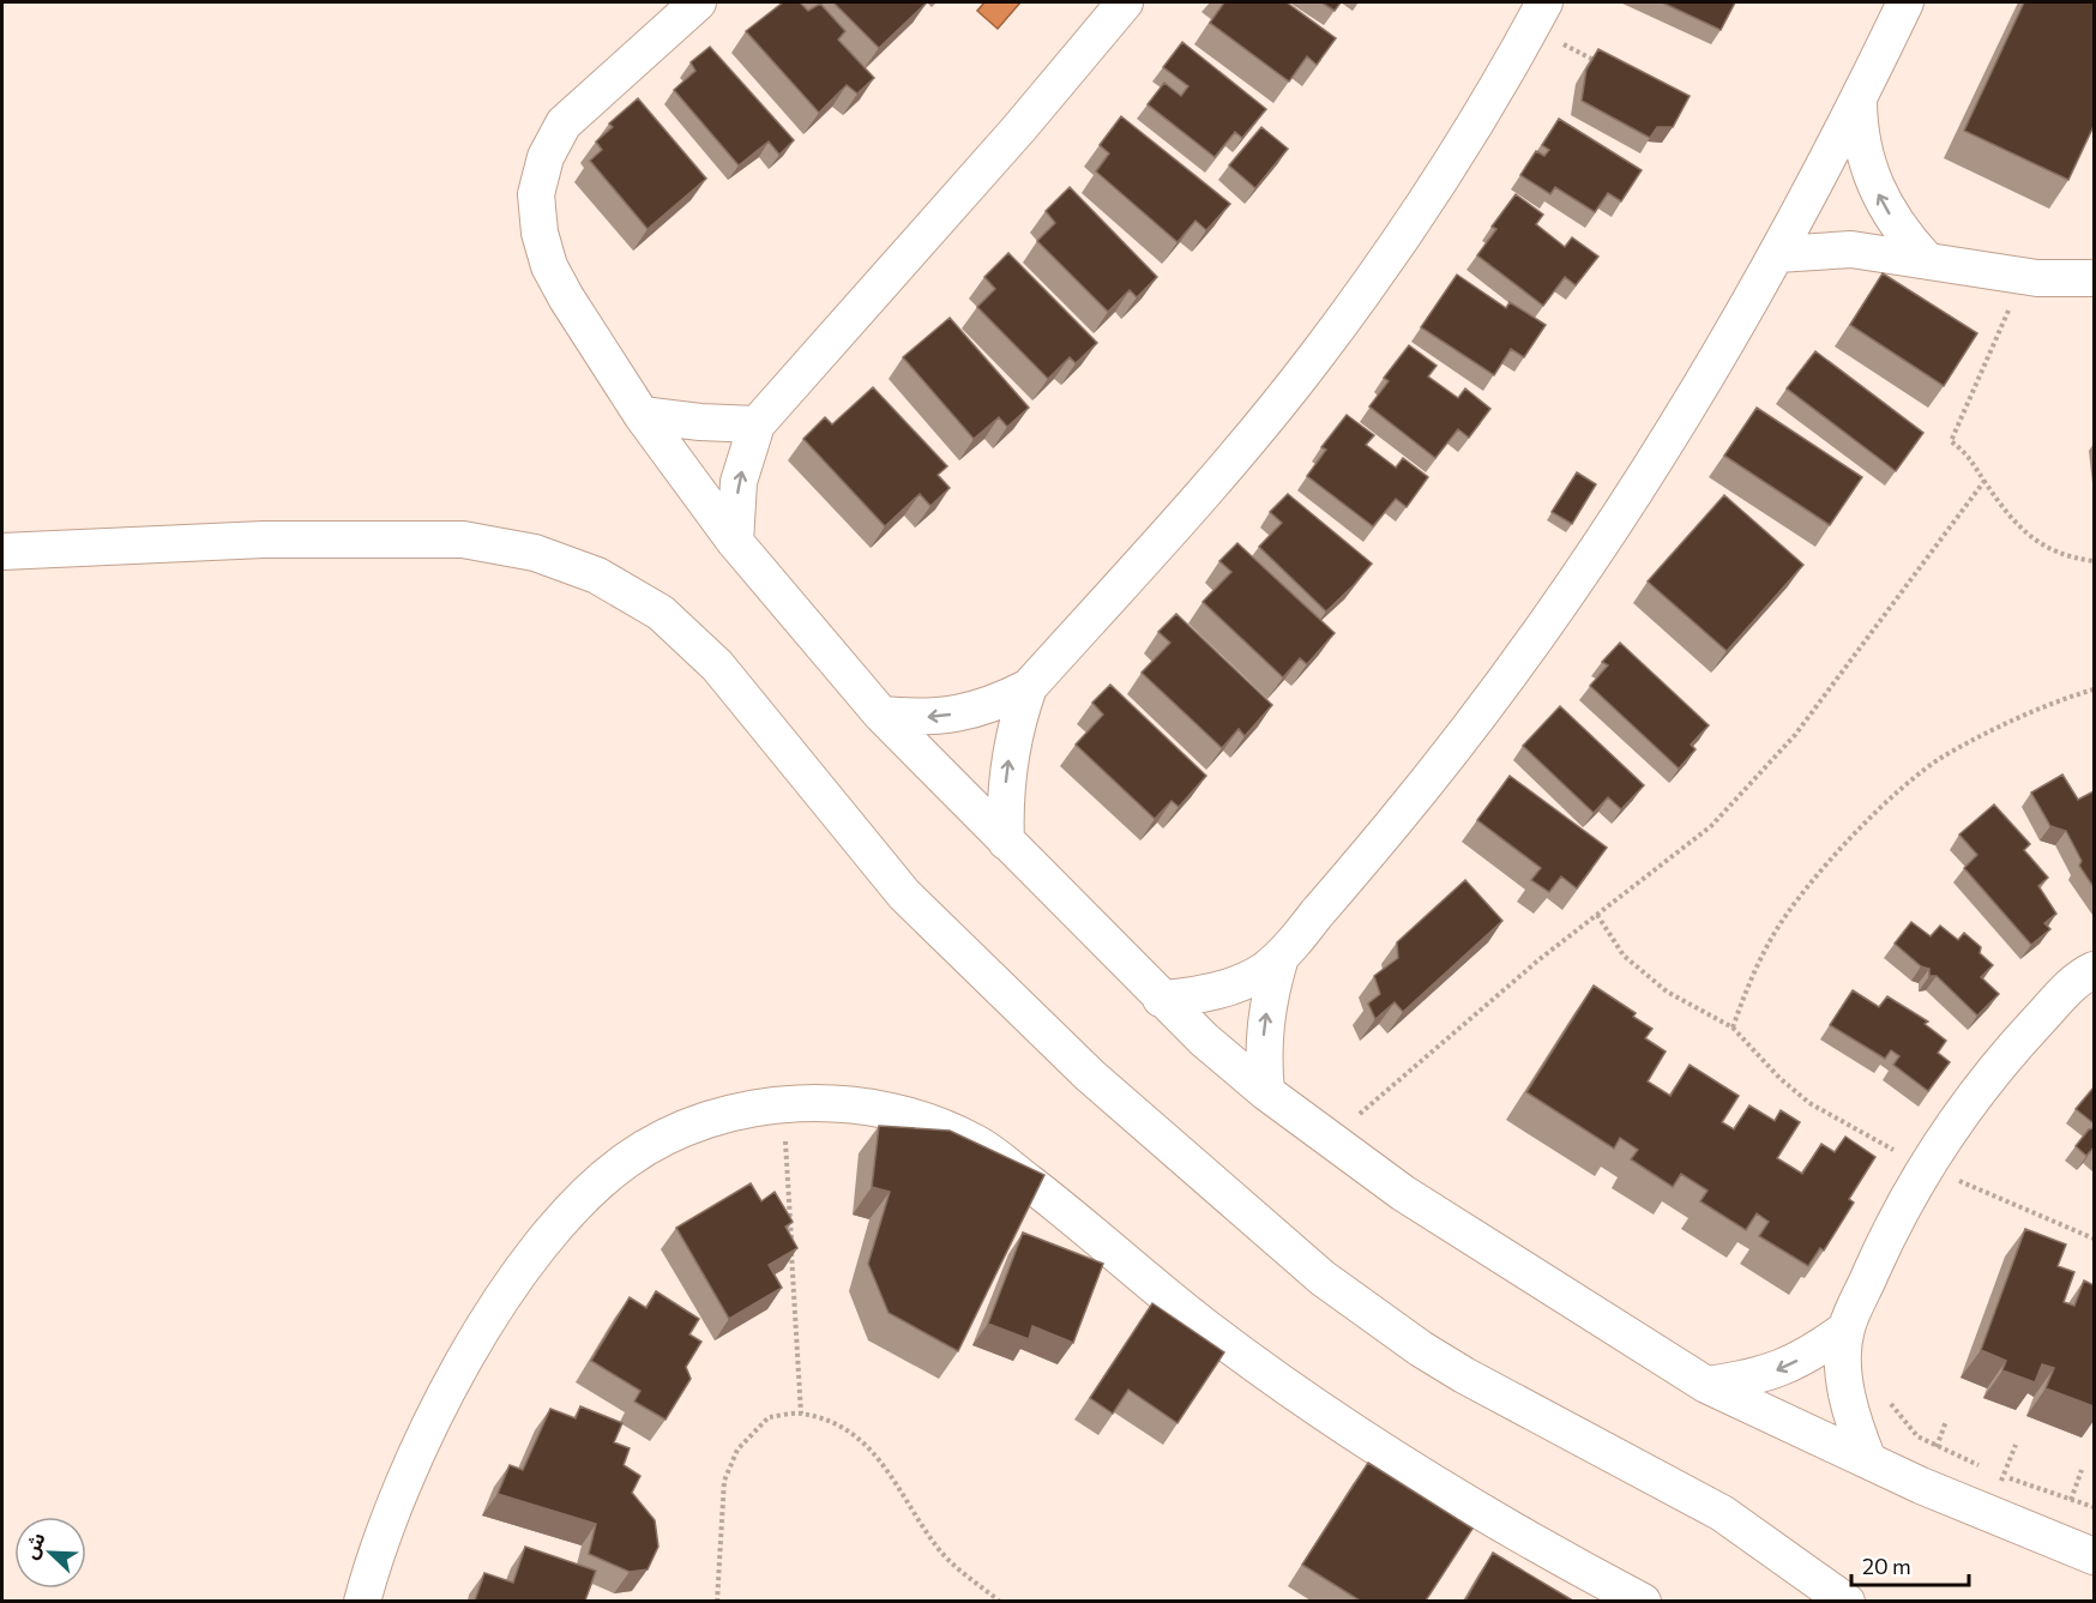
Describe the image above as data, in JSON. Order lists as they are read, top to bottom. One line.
{"scale_bar":"20 m","north":"top left"}
